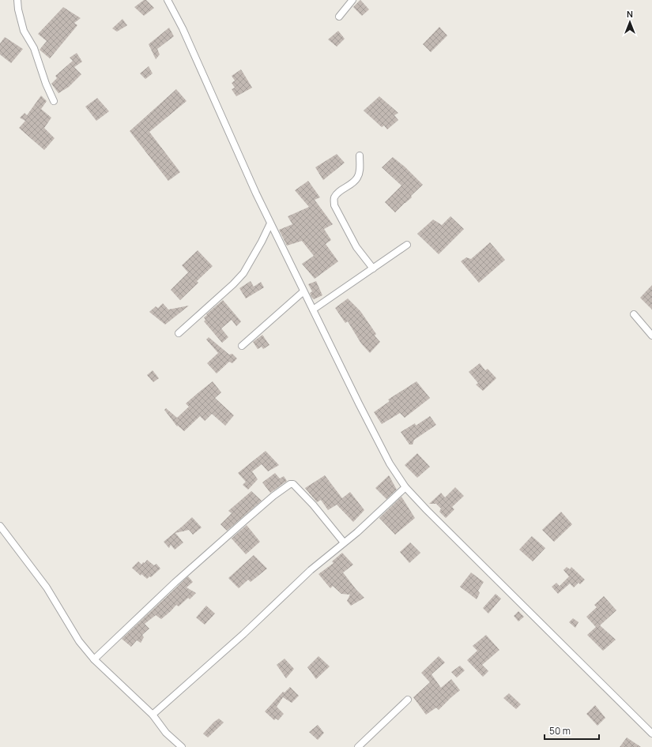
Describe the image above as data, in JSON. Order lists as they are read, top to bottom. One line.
{"scale_bar":"50 m","north":"top"}
